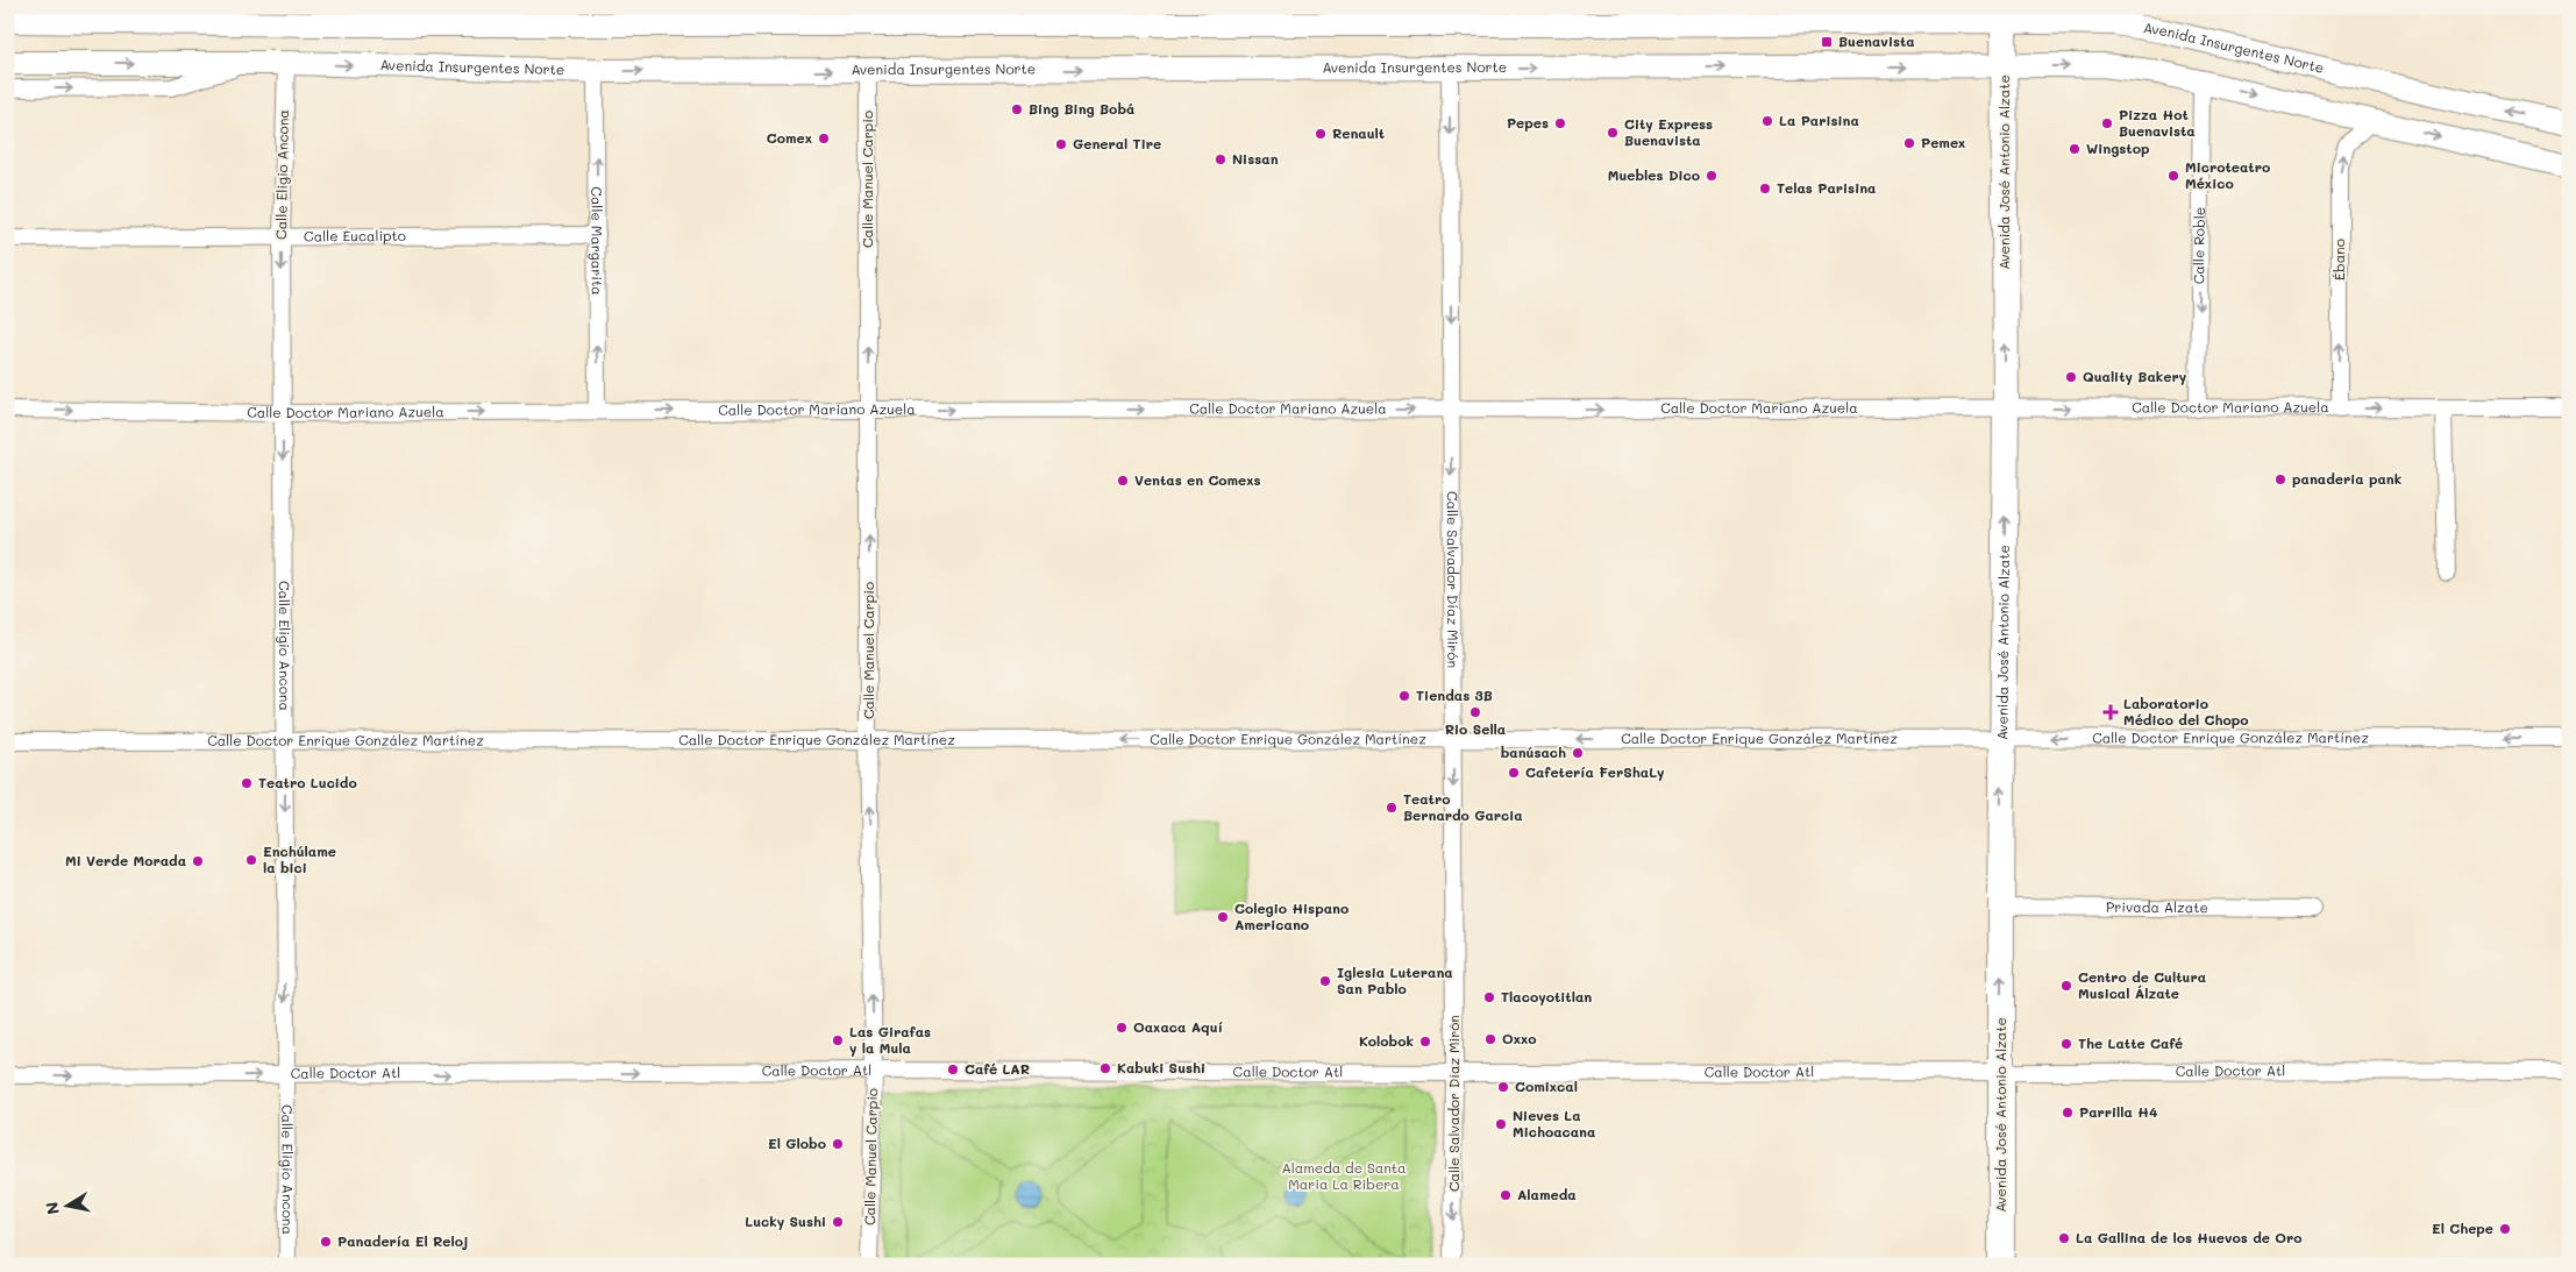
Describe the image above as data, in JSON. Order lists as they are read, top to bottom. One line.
{"streets":{"main road":["Avenida Insurgentes Norte","Avenida José Antonio Alzate"],"street":["Calle Eligio Ancona","Calle Manuel Carpio","Calle Eucalipto","Calle Margarita","Calle Roble","Ébano","Calle Doctor Mariano Azuela","Calle Salvador Díaz Mirón","Calle Doctor Enrique González Martínez","Privada Alzate","Calle Doctor Atl"]},"crossings":[["Avenida Insurgentes Norte","Avenida José Antonio Alzate"],["Avenida Insurgentes Norte","Calle Eligio Ancona"],["Avenida Insurgentes Norte","Calle Manuel Carpio"],["Avenida Insurgentes Norte","Calle Margarita"],["Avenida Insurgentes Norte","Calle Roble"],["Avenida Insurgentes Norte","Ébano"],["Avenida Insurgentes Norte","Calle Salvador Díaz Mirón"],["Avenida José Antonio Alzate","Calle Doctor Mariano Azuela"],["Avenida José Antonio Alzate","Calle Doctor Enrique González Martínez"],["Avenida José Antonio Alzate","Privada Alzate"],["Avenida José Antonio Alzate","Calle Doctor Atl"],["Calle Eligio Ancona","Calle Eucalipto"],["Calle Eligio Ancona","Calle Doctor Mariano Azuela"],["Calle Eligio Ancona","Calle Doctor Enrique González Martínez"],["Calle Eligio Ancona","Calle Doctor Atl"],["Calle Manuel Carpio","Calle Doctor Mariano Azuela"],["Calle Manuel Carpio","Calle Doctor Enrique González Martínez"],["Calle Manuel Carpio","Calle Doctor Atl"],["Calle Eucalipto","Calle Margarita"],["Calle Margarita","Calle Doctor Mariano Azuela"],["Calle Roble","Calle Doctor Mariano Azuela"],["Ébano","Calle Doctor Mariano Azuela"],["Calle Doctor Mariano Azuela","Calle Salvador Díaz Mirón"],["Calle Salvador Díaz Mirón","Calle Doctor Enrique González Martínez"],["Calle Salvador Díaz Mirón","Calle Doctor Atl"]],"one_way":["Avenida José Antonio Alzate","Calle Eligio Ancona","Calle Manuel Carpio","Calle Margarita","Calle Roble","Ébano","Calle Doctor Mariano Azuela","Calle Salvador Díaz Mirón","Calle Doctor Enrique González Martínez"],"parks":["Alameda de Santa Maria La Ribera"],"places":{"transit":["Buenavista"],"other":["Bing Bing Bobá","La Parisina","Pepes","Pizza Hot Buenavista","City Express Buenavista","Renault","Comex","Pemex","General Tire","Wingstop","Nissan","Muebles Dico","Microteatro México","Telas Parisina","Quality Bakery","panaderia pank","Ventas en Comexs","Tiendas 3B","Rio Sella","banúsach","Cafetería FerShaLy","Teatro Lucido","Teatro Bernardo Garcia","Enchúlame la bici","Mi Verde Morada","Colegio Hispano Americano","Iglesia Luterana San Pablo","Centro de Cultura Musical Álzate","Tlacoyotitlan","Oaxaca Aquí","Oxxo","Las Girafas y la Mula","Kolobok","The Latte Café","Kabuki Sushi","Café LAR","Comixcal","Parrilla H4","Nieves La Michoacana","El Globo","Alameda","Lucky Sushi","El Chepe","La Gallina de los Huevos de Oro","Panadería El Reloj"],"health":["Laboratorio Médico del Chopo"]},"north":"left"}
